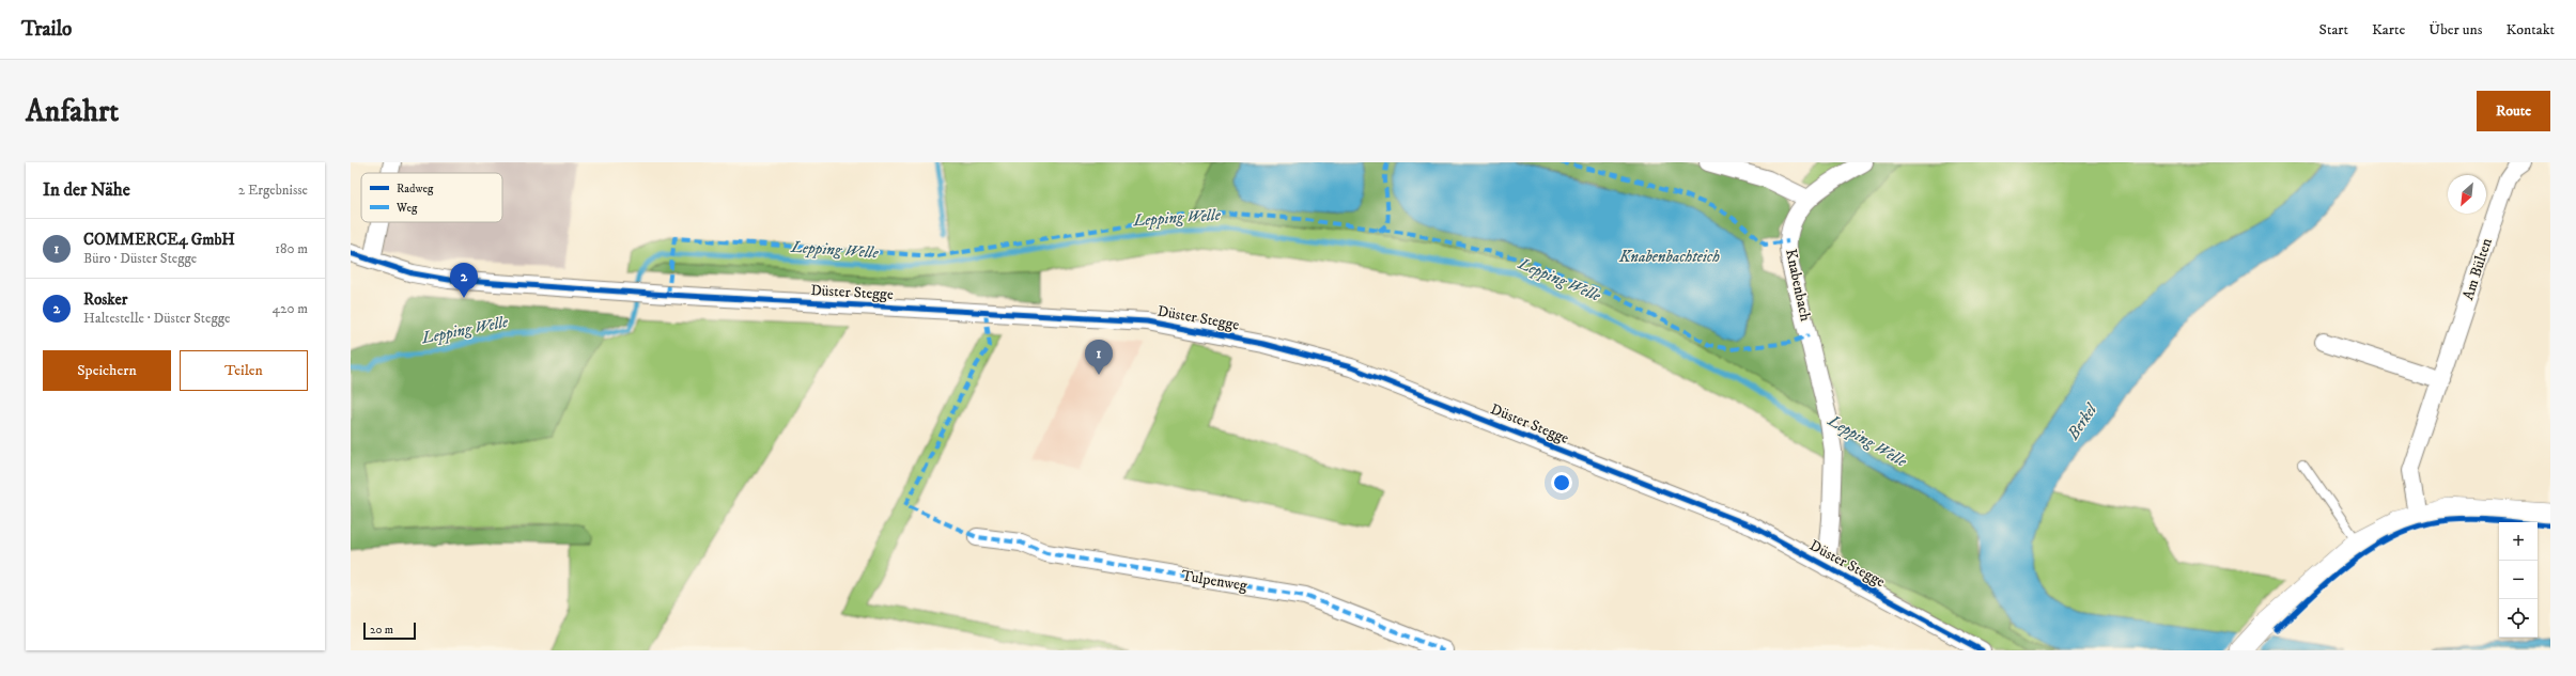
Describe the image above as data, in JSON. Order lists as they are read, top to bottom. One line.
{"streets":{"street":["Am Bülten","Knabenbach","Düster Stegge","Tulpenweg"]},"crossings":[["Knabenbach","Düster Stegge"]],"water":["Lepping Welle","Knabenbachteich","Berkel"],"legend":["Radweg","Weg"],"scale_bar":"20 m","north":"bottom left","page":{"header":"Trailo","nav":["Start","Karte","Über uns","Kontakt"],"buttons":["Route",["Speichern","Teilen"]],"title":"Anfahrt","heading":["In der Nähe","2 Ergebnisse"],"list":[{"mark":"1","name":"COMMERCE4 GmbH","note":"Büro · Düster Stegge","value":"180 m"},{"mark":"2","name":"Rosker","note":"Haltestelle · Düster Stegge","value":"420 m"}],"pins":["2","1"],"map_buttons":["+","−"],"scale":"20 m"}}
